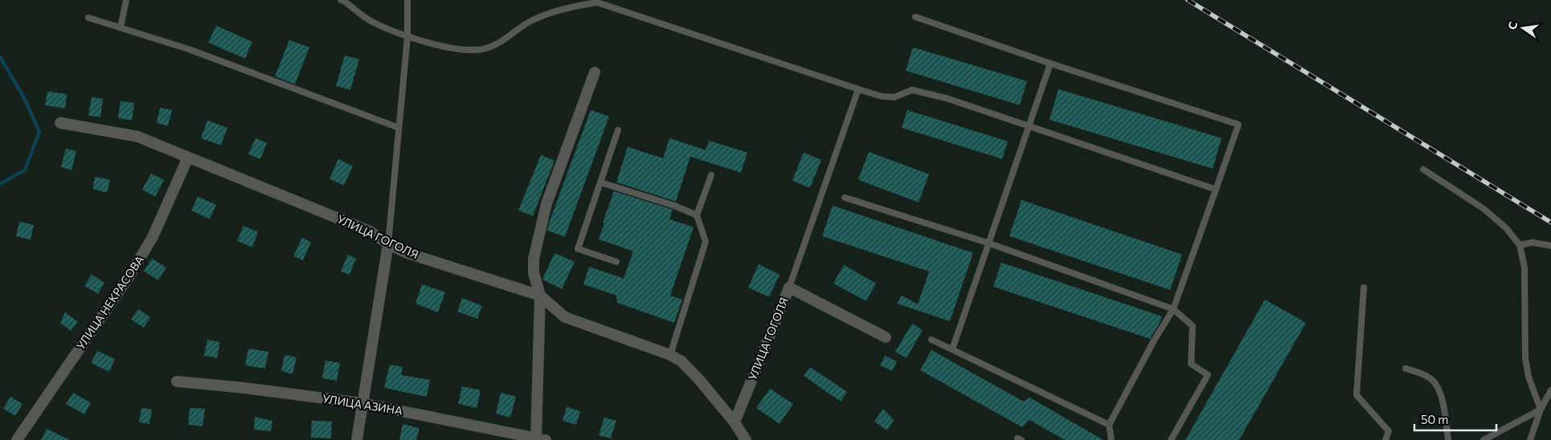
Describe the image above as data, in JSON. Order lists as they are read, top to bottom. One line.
{"streets":{"street":["УЛИЦА ГОГОЛЯ","УЛИЦА НЕКРАСОВА","УЛИЦА АЗИНА"]},"crossings":[["УЛИЦА ГОГОЛЯ","УЛИЦА НЕКРАСОВА"]],"scale_bar":"50 m","north":"left"}
